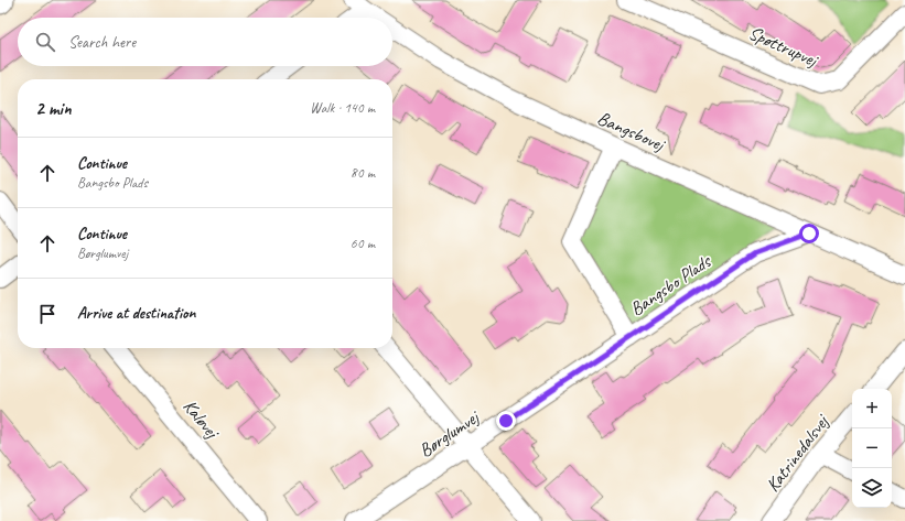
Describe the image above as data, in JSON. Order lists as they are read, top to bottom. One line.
{"streets":{"street":["Spøttrupvej","Bangsbovej","Bangsbo Plads","Kaløvej","Børglumvej","Katrinedalsvej"]},"crossings":[["Bangsbovej","Bangsbo Plads"],["Bangsbo Plads","Børglumvej"]],"page":{"search":"Search here","heading":["2 min","Walk · 140 m"],"list":[["Continue","Bangsbo Plads","80 m"],["Continue","Børglumvej","60 m"],"Arrive at destination"],"map_buttons":["+","−"]}}
